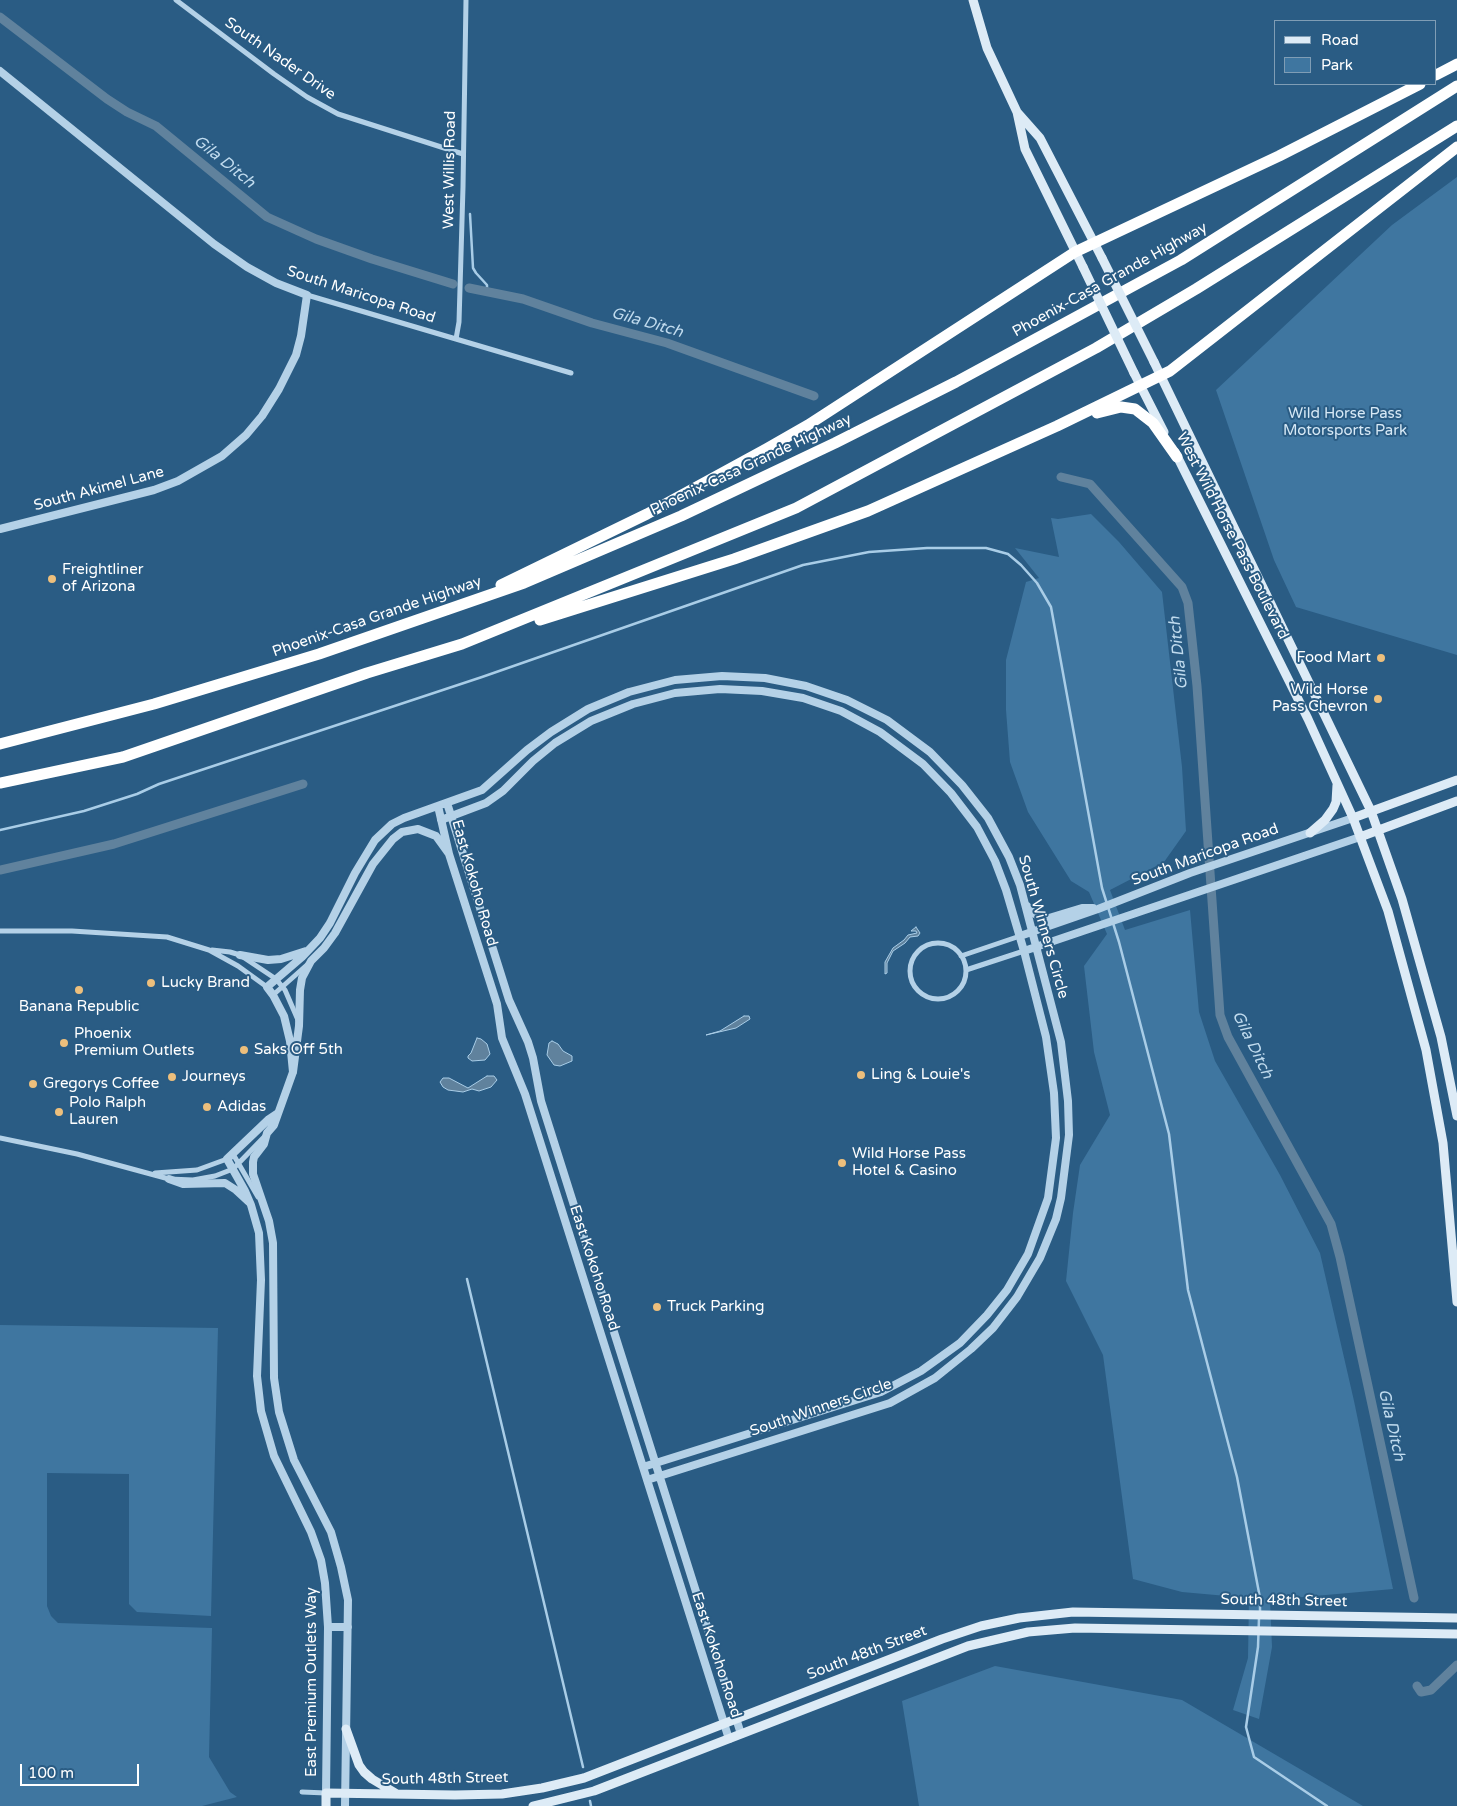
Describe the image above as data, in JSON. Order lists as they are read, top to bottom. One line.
{"streets":{"highway":["Phoenix-Casa Grande Highway"],"main road":["South Maricopa Road","West Wild Horse Pass Boulevard","South 48th Street"],"street":["South Nader Drive","West Willis Road","South Akimel Lane","East Kokoho Road","South Winners Circle","East Premium Outlets Way"]},"crossings":[["South Nader Drive","West Willis Road"],["West Willis Road","South Maricopa Road"],["South Maricopa Road","South Akimel Lane"],["South Maricopa Road","West Wild Horse Pass Boulevard"],["South Maricopa Road","South Winners Circle"],["East Kokoho Road","South Winners Circle"],["East Kokoho Road","South 48th Street"],["South 48th Street","East Premium Outlets Way"]],"water":["Gila Ditch"],"parks":["Wild Horse Pass Motorsports Park"],"places":["Freightliner of Arizona","Food Mart","Wild Horse Pass Chevron","Lucky Brand","Banana Republic","Phoenix Premium Outlets","Saks Off 5th","Ling & Louie's","Journeys","Gregorys Coffee","Adidas","Polo Ralph Lauren","Wild Horse Pass Hotel & Casino","Truck Parking"],"legend":["Road","Park"],"scale_bar":"100 m"}
